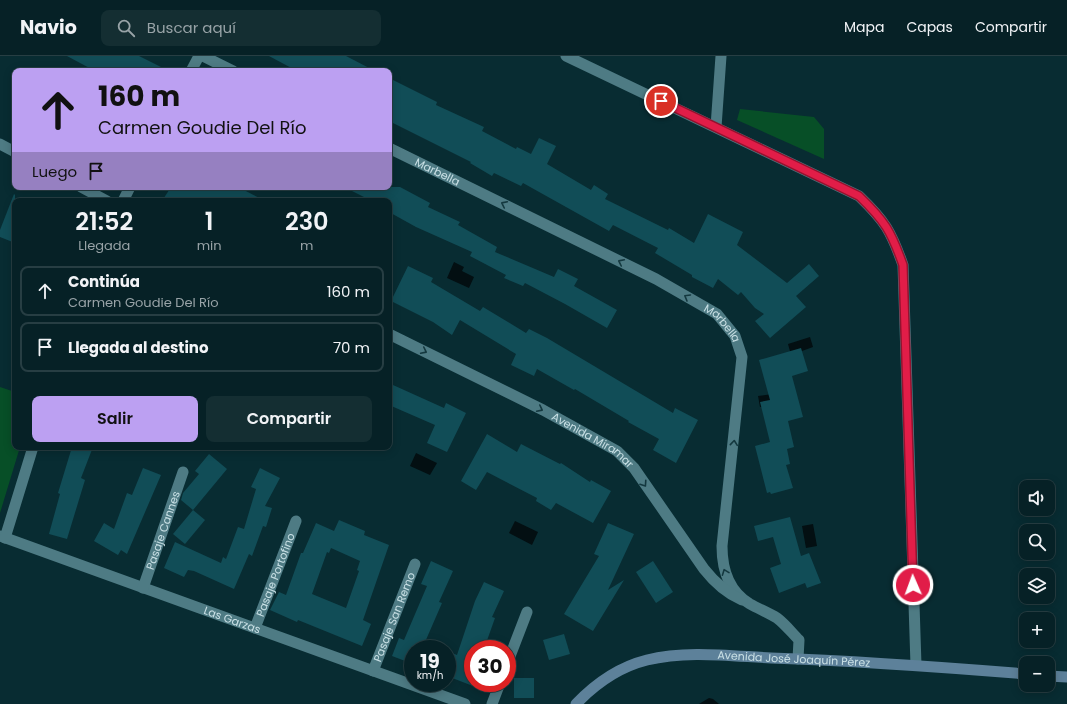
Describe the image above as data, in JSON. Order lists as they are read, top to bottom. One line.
{"streets":{"main road":["Avenida José Joaquín Pérez"],"street":["Marbella","Avenida Miramar","Pasaje Cannes","Pasaje Portofino","Pasaje San Remo","Las Garzas"]},"crossings":[["Marbella","Avenida Miramar"],["Marbella","Avenida José Joaquín Pérez"],["Pasaje Cannes","Las Garzas"],["Pasaje Portofino","Las Garzas"],["Pasaje San Remo","Las Garzas"]],"one_way":["Marbella","Avenida Miramar"],"page":{"header":"Navio","search":"Buscar aquí","nav":["Mapa","Capas","Compartir"],"turn":["160 m","Carmen Goudie Del Río"],"then":"Luego","eta":["21:52","Llegada","1","min","230","m"],"list":[{"name":"Continúa","note":"Carmen Goudie Del Río","value":"160 m"},{"name":"Llegada al destino","value":"70 m"}],"buttons":["Salir","Compartir"],"map_buttons":["+","−"],"speed":"19 km/h","limit":"30"}}
